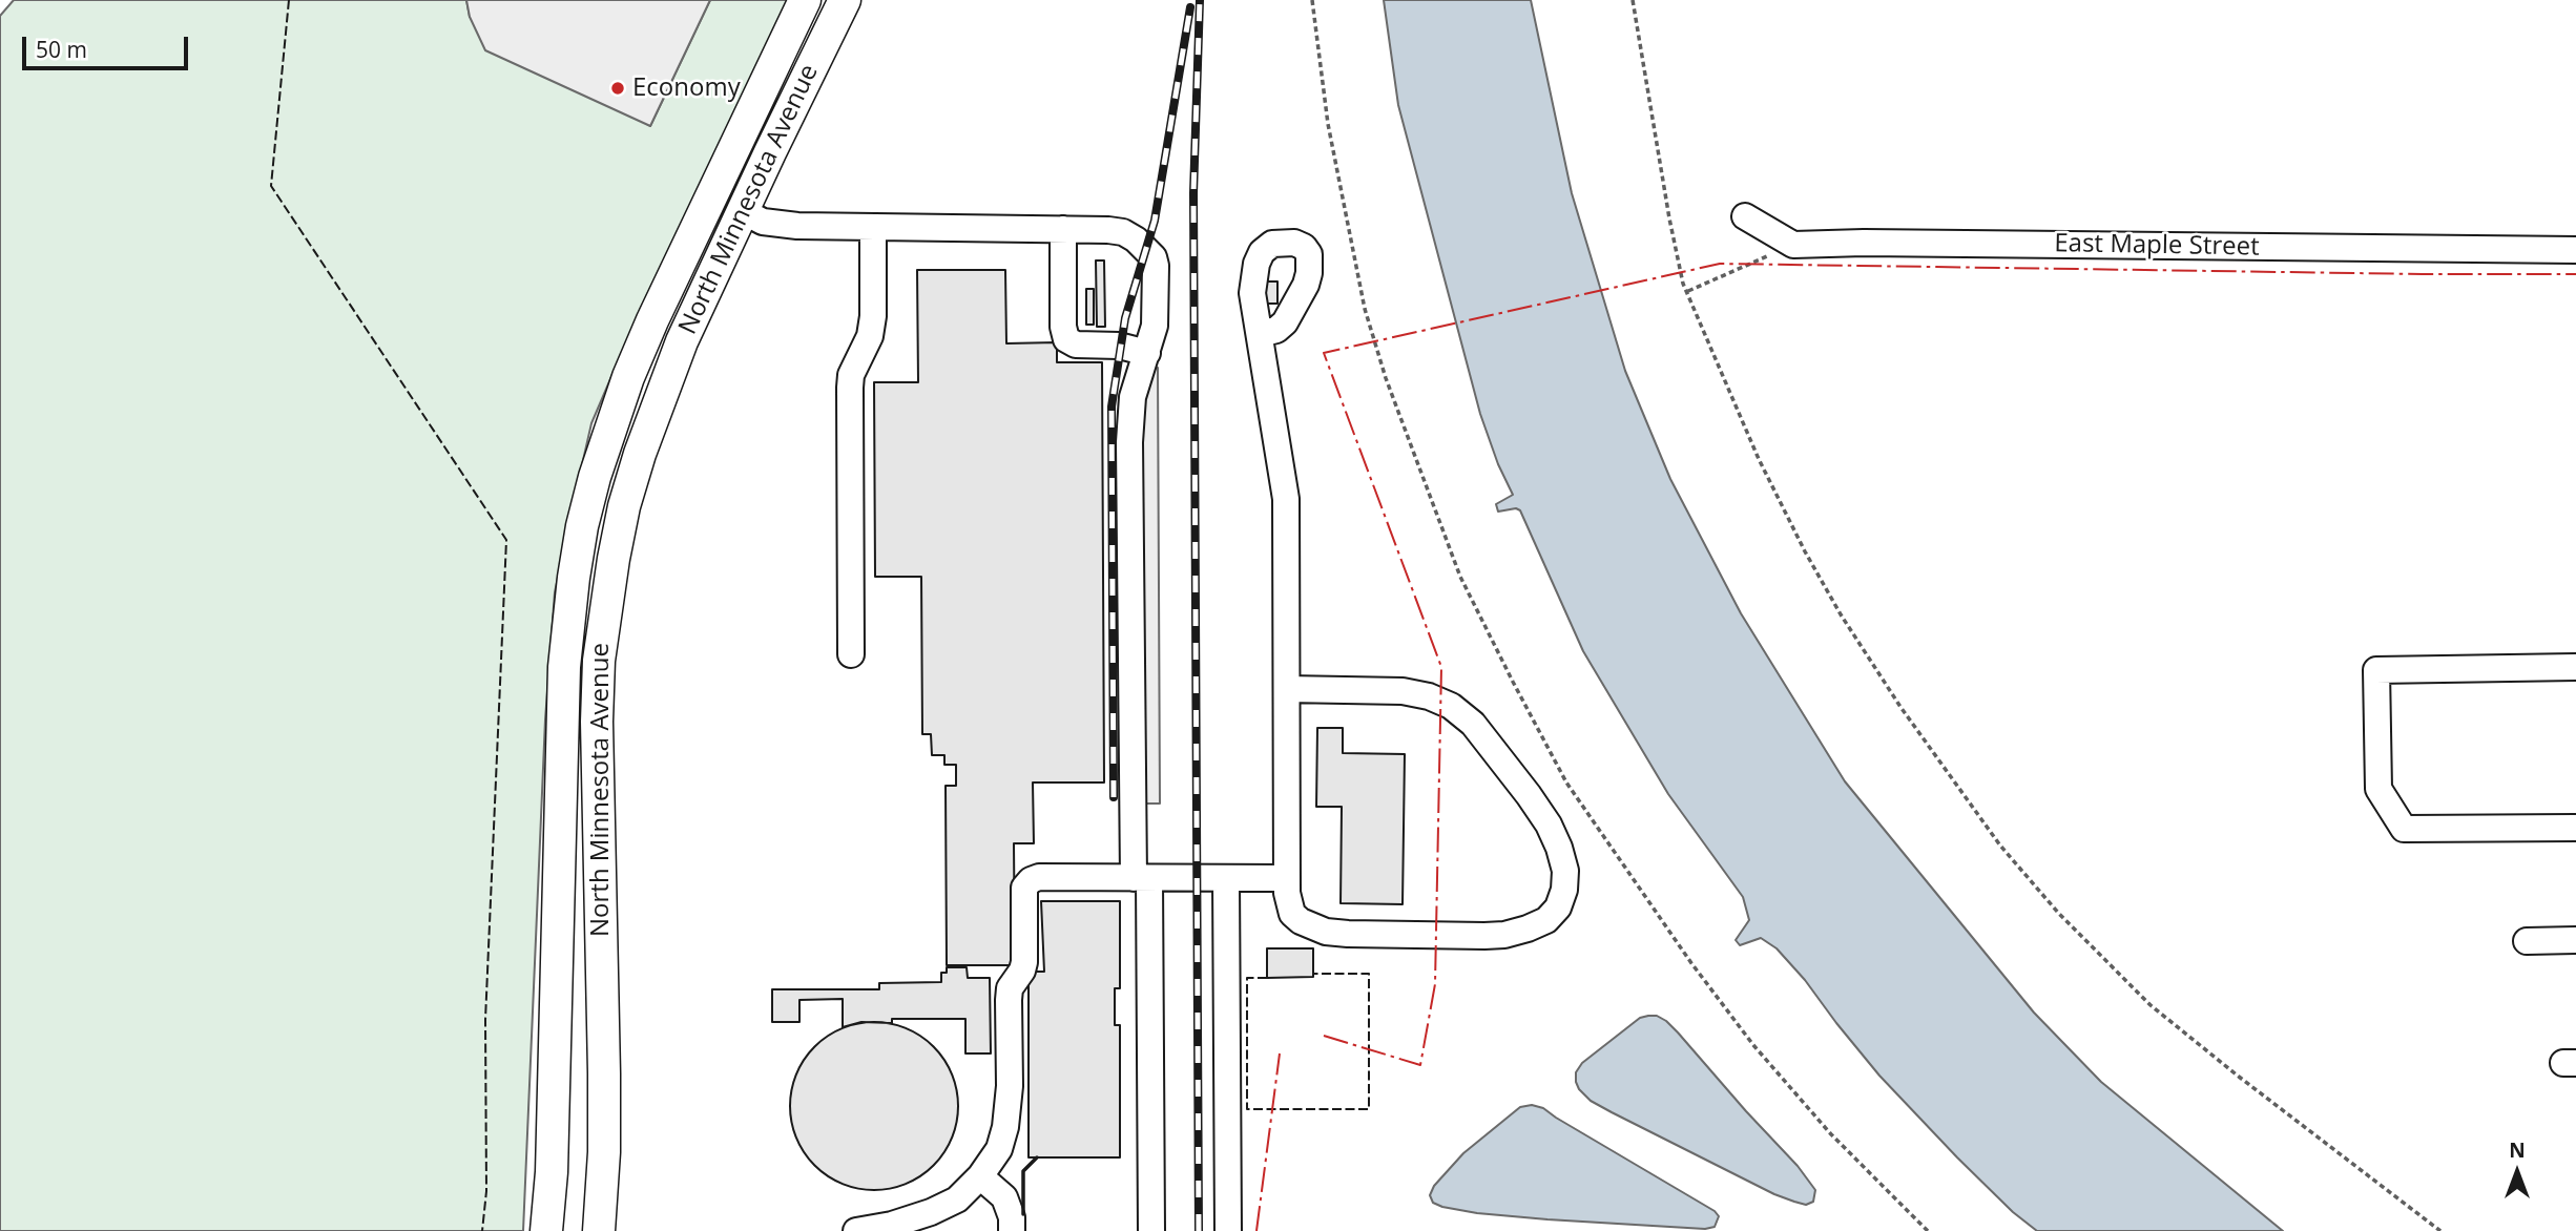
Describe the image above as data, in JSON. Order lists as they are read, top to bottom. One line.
{"streets":{"main road":["North Minnesota Avenue"],"street":["East Maple Street"]},"places":["Economy"],"scale_bar":"50 m","north":"top"}
